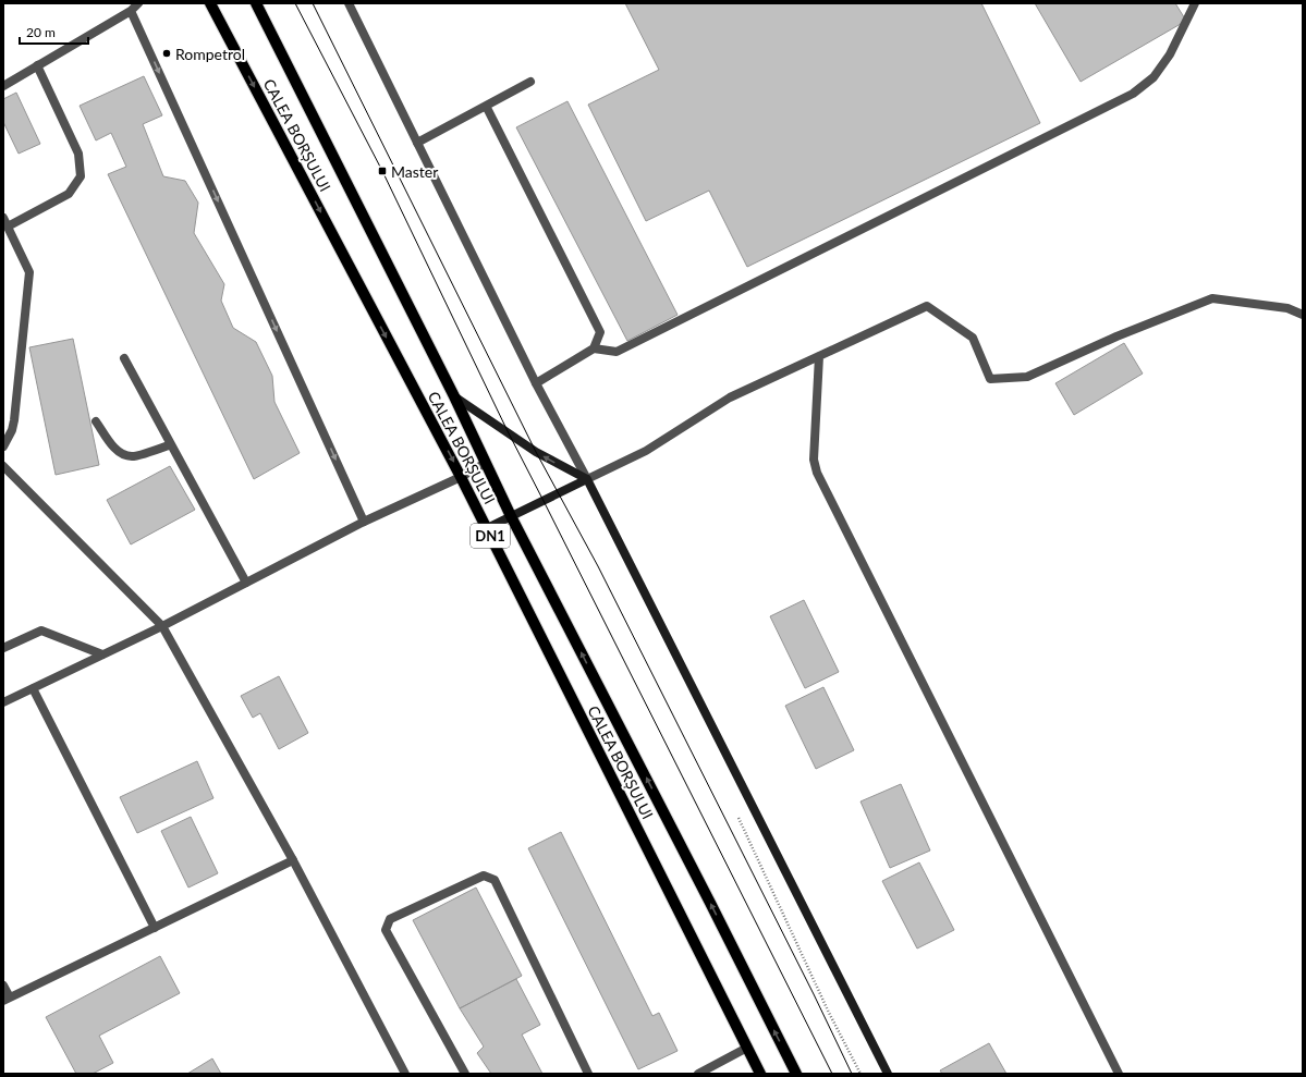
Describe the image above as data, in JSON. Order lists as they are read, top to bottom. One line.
{"streets":{"main road":["CALEA BORȘULUI","DN1"]},"places":{"other":["Rompetrol"],"transit":["Master"]},"scale_bar":"20 m"}
